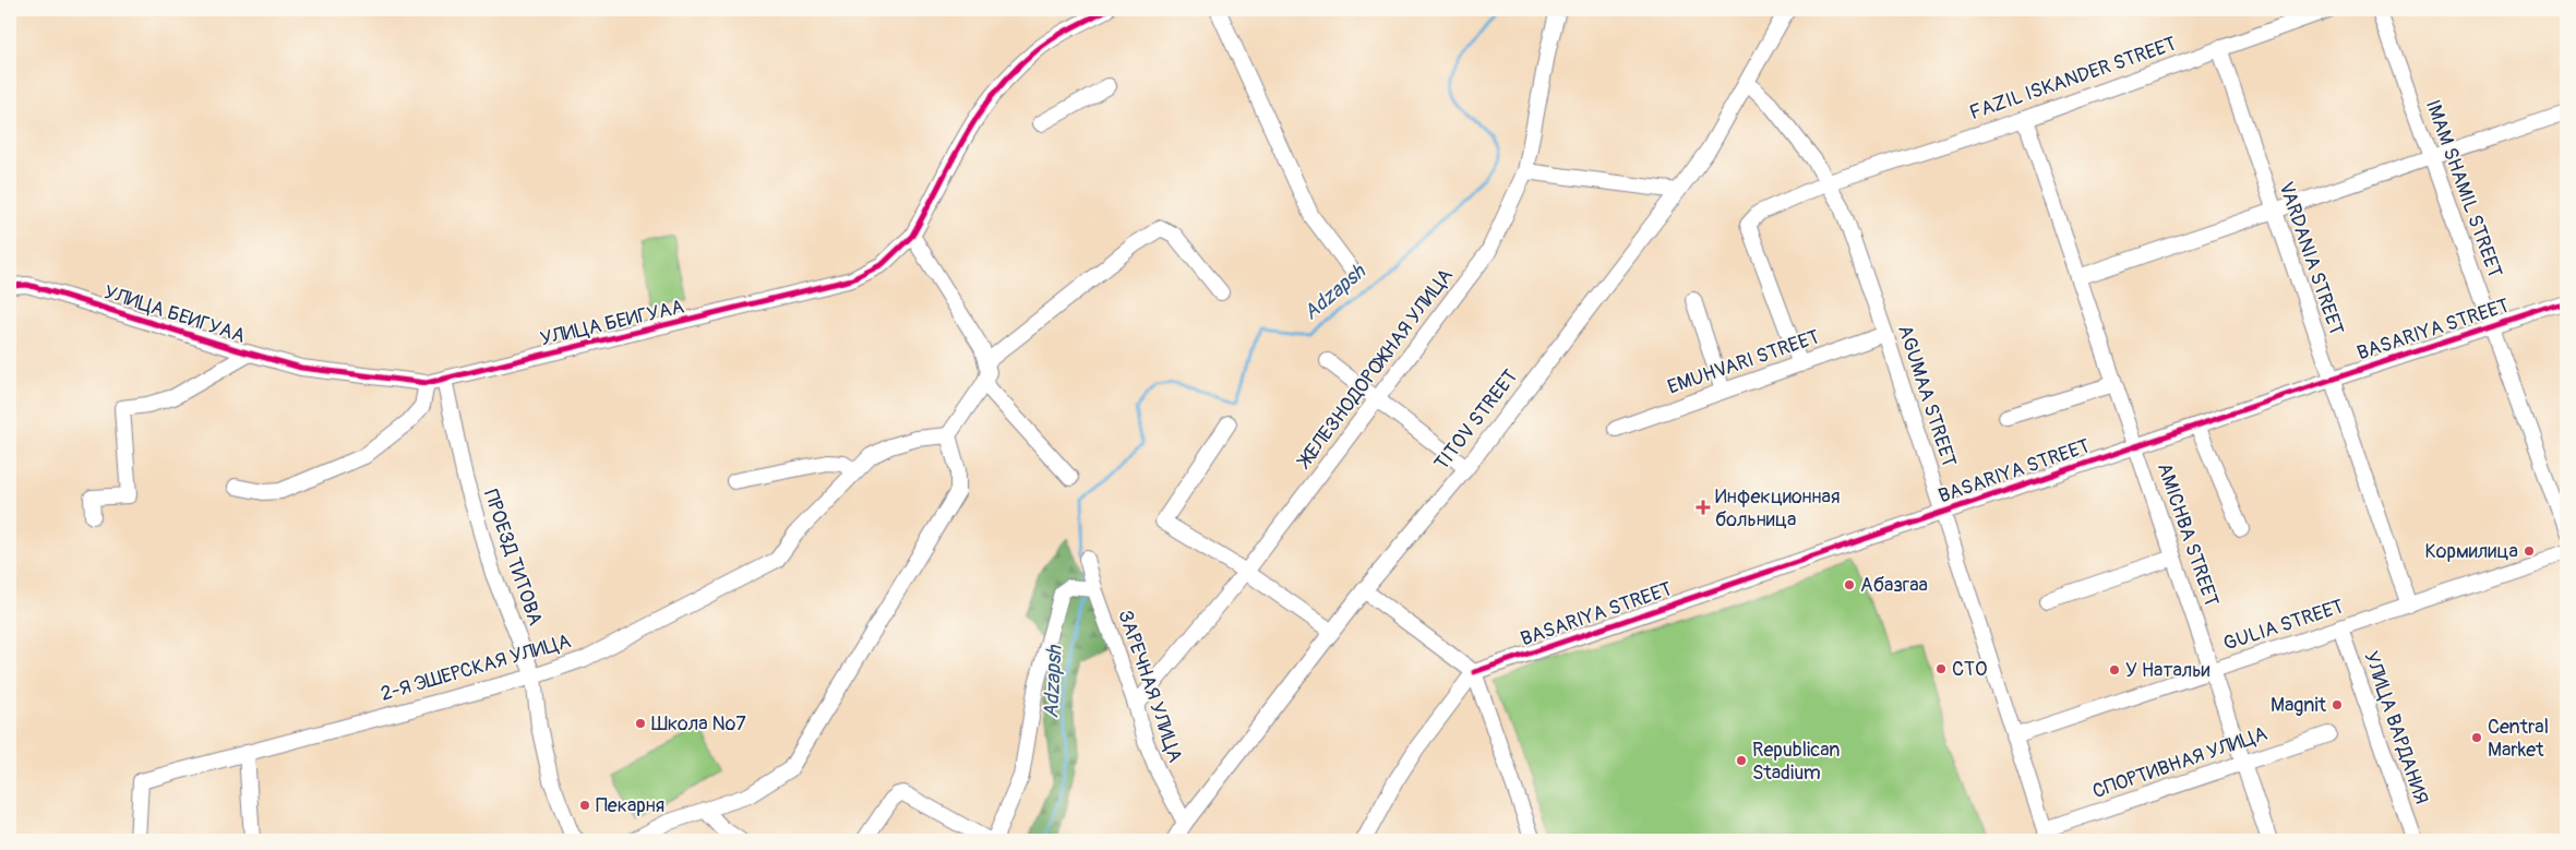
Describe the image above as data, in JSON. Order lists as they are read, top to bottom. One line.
{"streets":{"street":["FAZIL ISKANDER STREET","IMAM SHAMIL STREET","VARDANIA STREET","УЛИЦА БЕИГУАА","BASARIYA STREET","EMUHVARI STREET","ЖЕЛЕЗНОДОРОЖНАЯ УЛИЦА","AGUMAA STREET","TITOV STREET","AMICHBA STREET","ПРОЕЗД ТИТОВА","GULIA STREET","2-Я ЭШЕРСКАЯ УЛИЦА","ЗАРЕЧНАЯ УЛИЦА","УЛИЦА ВАРДАНИЯ","СПОРТИВНАЯ УЛИЦА"]},"crossings":[["FAZIL ISKANDER STREET","VARDANIA STREET"],["FAZIL ISKANDER STREET","EMUHVARI STREET"],["FAZIL ISKANDER STREET","AGUMAA STREET"],["FAZIL ISKANDER STREET","AMICHBA STREET"],["IMAM SHAMIL STREET","BASARIYA STREET"],["VARDANIA STREET","BASARIYA STREET"],["VARDANIA STREET","GULIA STREET"],["УЛИЦА БЕИГУАА","ПРОЕЗД ТИТОВА"],["BASARIYA STREET","AGUMAA STREET"],["BASARIYA STREET","AMICHBA STREET"],["EMUHVARI STREET","AGUMAA STREET"],["ЖЕЛЕЗНОДОРОЖНАЯ УЛИЦА","ЗАРЕЧНАЯ УЛИЦА"],["AGUMAA STREET","TITOV STREET"],["AGUMAA STREET","GULIA STREET"],["AGUMAA STREET","СПОРТИВНАЯ УЛИЦА"],["TITOV STREET","ЗАРЕЧНАЯ УЛИЦА"],["AMICHBA STREET","GULIA STREET"],["AMICHBA STREET","СПОРТИВНАЯ УЛИЦА"],["ПРОЕЗД ТИТОВА","2-Я ЭШЕРСКАЯ УЛИЦА"],["GULIA STREET","УЛИЦА ВАРДАНИЯ"]],"water":["Adzapsh"],"places":{"health":["Инфекционная больница"],"other":["Кормилица","Абазгаа","СТО","У Натальи","Magnit","Школа №7","Central Market","Republican Stadium","Пекарня"]}}
